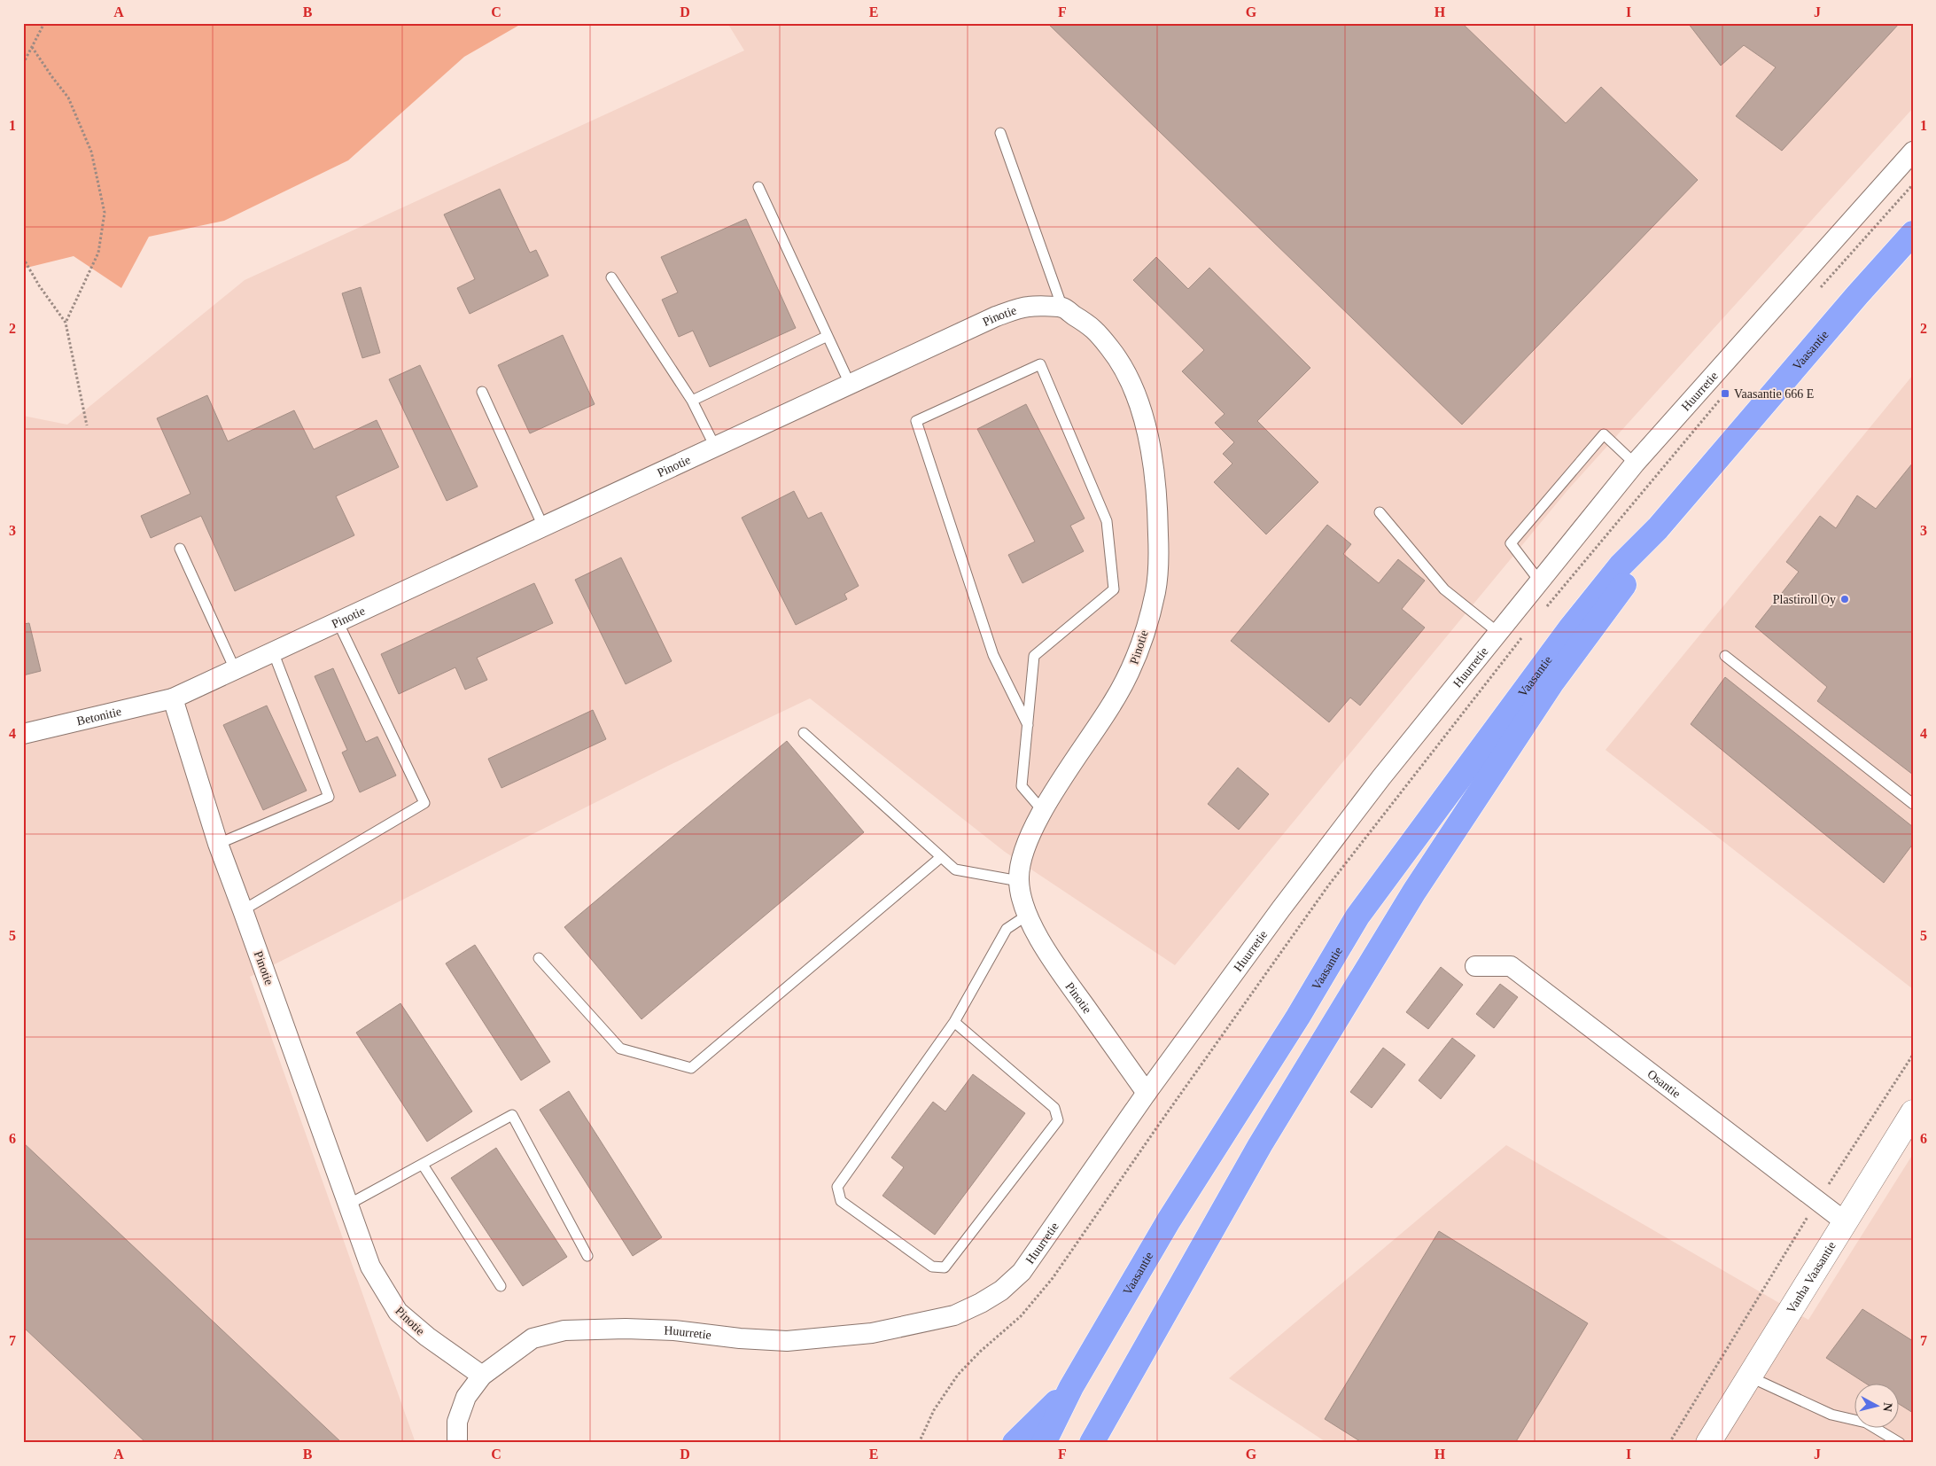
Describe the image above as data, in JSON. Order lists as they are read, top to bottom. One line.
{"streets":{"highway":["Vaasantie"],"main road":["Vanha Vaasantie"],"street":["Pinotie","Huurretie","Betonitie","Osantie"]},"crossings":[["Pinotie","Huurretie"],["Pinotie","Betonitie"],["Osantie","Vanha Vaasantie"]],"places":{"transit":["Vaasantie 666 E"],"other":["Plastiroll Oy"]},"north":"right","grid":{"columns":["A","B","C","D","E","F","G","H","I","J"],"rows":["1","2","3","4","5","6","7"]}}
